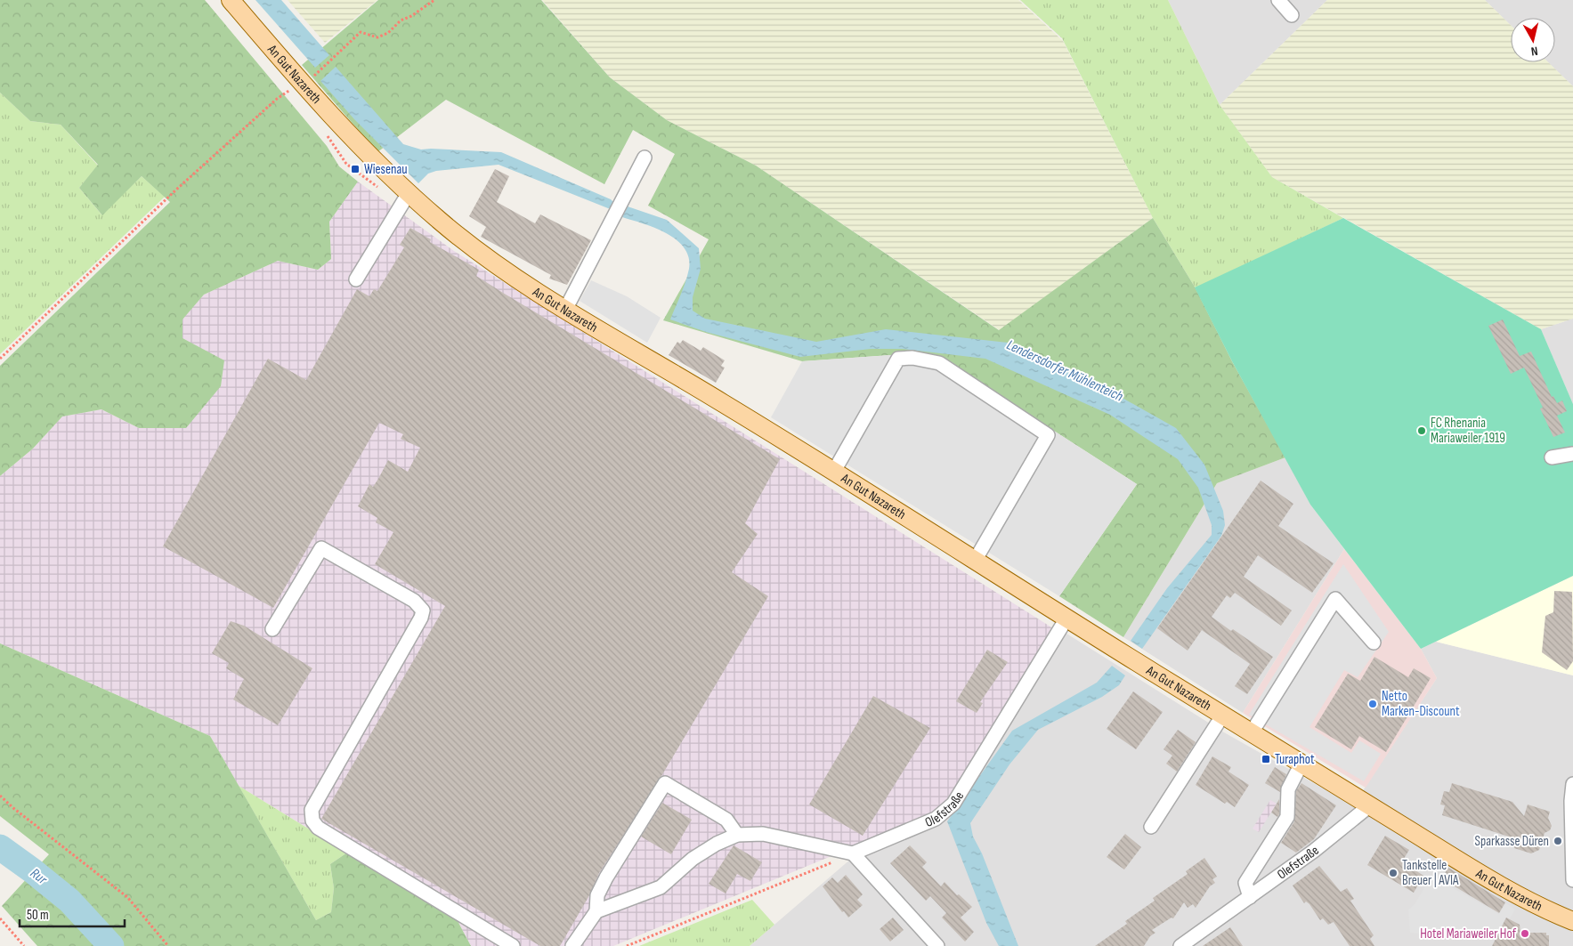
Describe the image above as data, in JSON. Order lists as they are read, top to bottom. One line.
{"streets":{"main road":["An Gut Nazareth"],"street":["Olefstraße"]},"crossings":[["An Gut Nazareth","Olefstraße"]],"water":["Lendersdorfer Mühlenteich","Rur"],"places":{"transit":["Wiesenau","Turaphot"],"other":["FC Rhenania Mariaweiler 1919","Netto Marken-Discount","Sparkasse Düren","Tankstelle Breuer | AVIA","Hotel Mariaweiler Hof"]},"scale_bar":"50 m","north":"bottom"}
